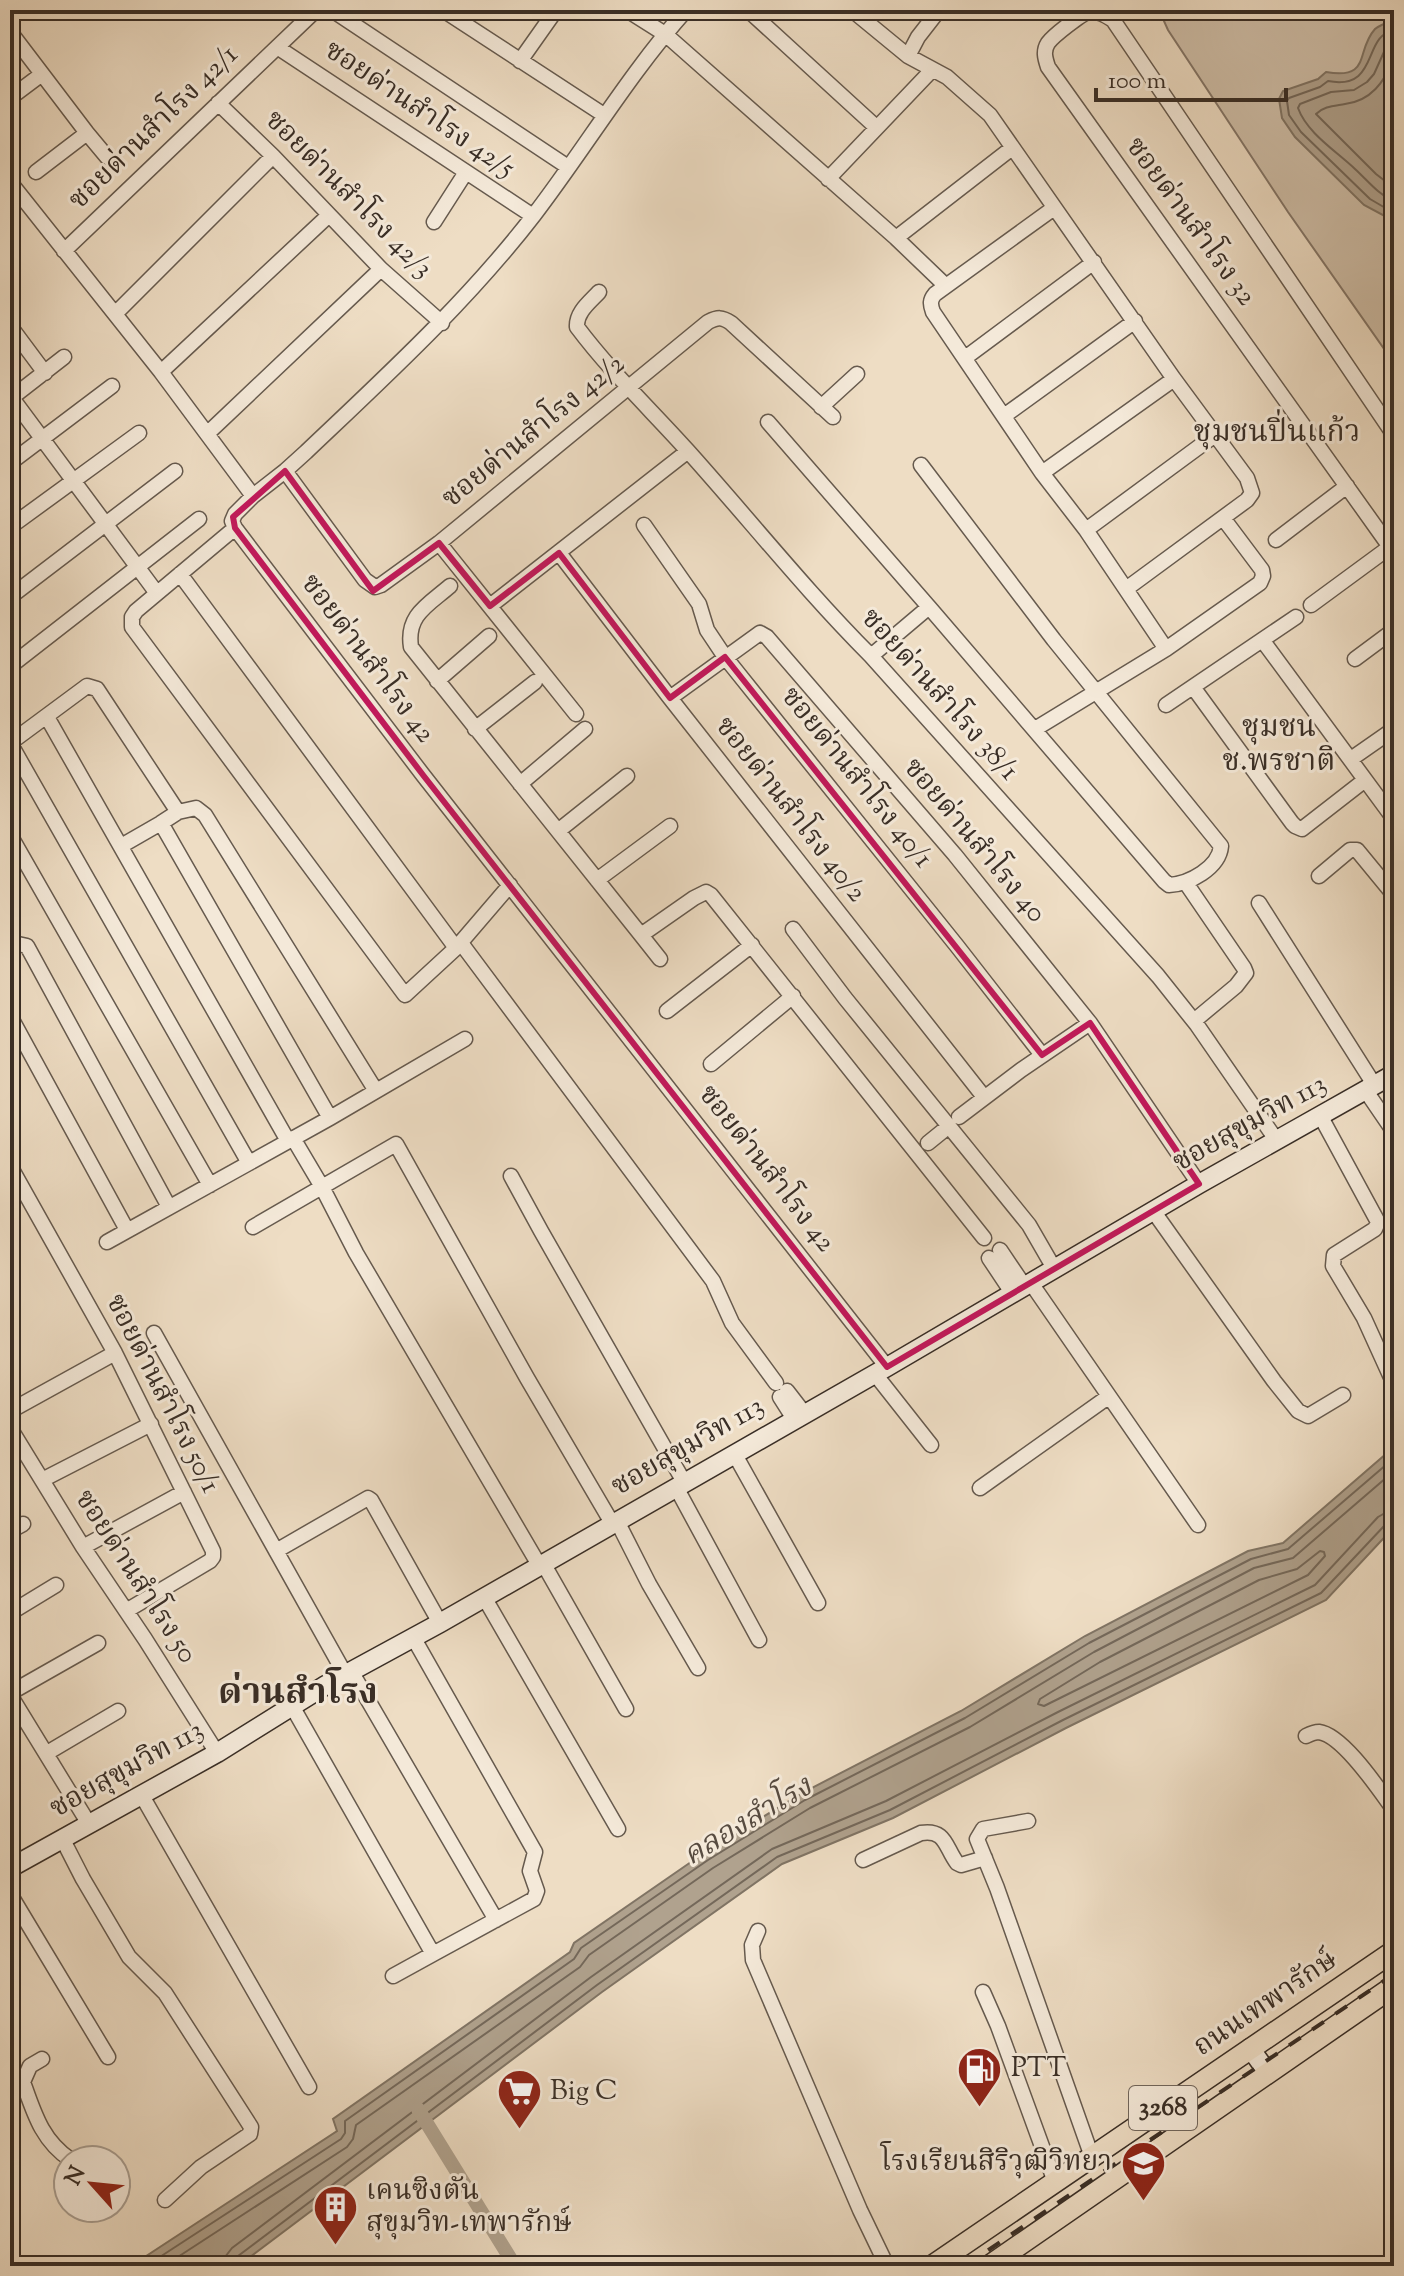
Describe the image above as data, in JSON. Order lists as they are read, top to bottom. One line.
{"streets":{"main road":["ซอยสุขุมวิท 113","ถนนเทพารักษ์","3268"],"street":["ซอยด่านสำโรง 42/5","ซอยด่านสำโรง 42/1","ซอยด่านสำโรง 42/3","ซอยด่านสำโรง 32","ซอยด่านสำโรง 42/2","ซอยด่านสำโรง 42","ซอยด่านสำโรง 38/1","ซอยด่านสำโรง 40/1","ซอยด่านสำโรง 40/2","ซอยด่านสำโรง 40","ซอยด่านสำโรง 50/1","ซอยด่านสำโรง 50"]},"crossings":[["ซอยด่านสำโรง 42/5","ซอยด่านสำโรง 42/1"],["ซอยด่านสำโรง 42/1","ซอยด่านสำโรง 42/3"],["ซอยด่านสำโรง 42/2","ซอยด่านสำโรง 38/1"],["ซอยด่านสำโรง 42","ซอยสุขุมวิท 113"],["ซอยด่านสำโรง 38/1","ซอยสุขุมวิท 113"],["ซอยด่านสำโรง 40/1","ซอยด่านสำโรง 40"],["ซอยด่านสำโรง 40/2","ซอยด่านสำโรง 40"],["ซอยด่านสำโรง 40","ซอยสุขุมวิท 113"],["ซอยสุขุมวิท 113","ซอยด่านสำโรง 50"],["ซอยด่านสำโรง 50/1","ซอยด่านสำโรง 50"]],"districts":["ชุมชนปิ่นแก้ว","ชุมชน ช.พรชาติ","ด่านสำโรง"],"water":["คลองสำโรง"],"places":{"fuel station":["PTT"],"supermarket":["Big C"],"school or university":["โรงเรียนสิริวุฒิวิทยา"],"building":["เคนซิงตัน สุขุมวิท-เทพารักษ์"]},"scale_bar":"100 m","north":"top left"}
